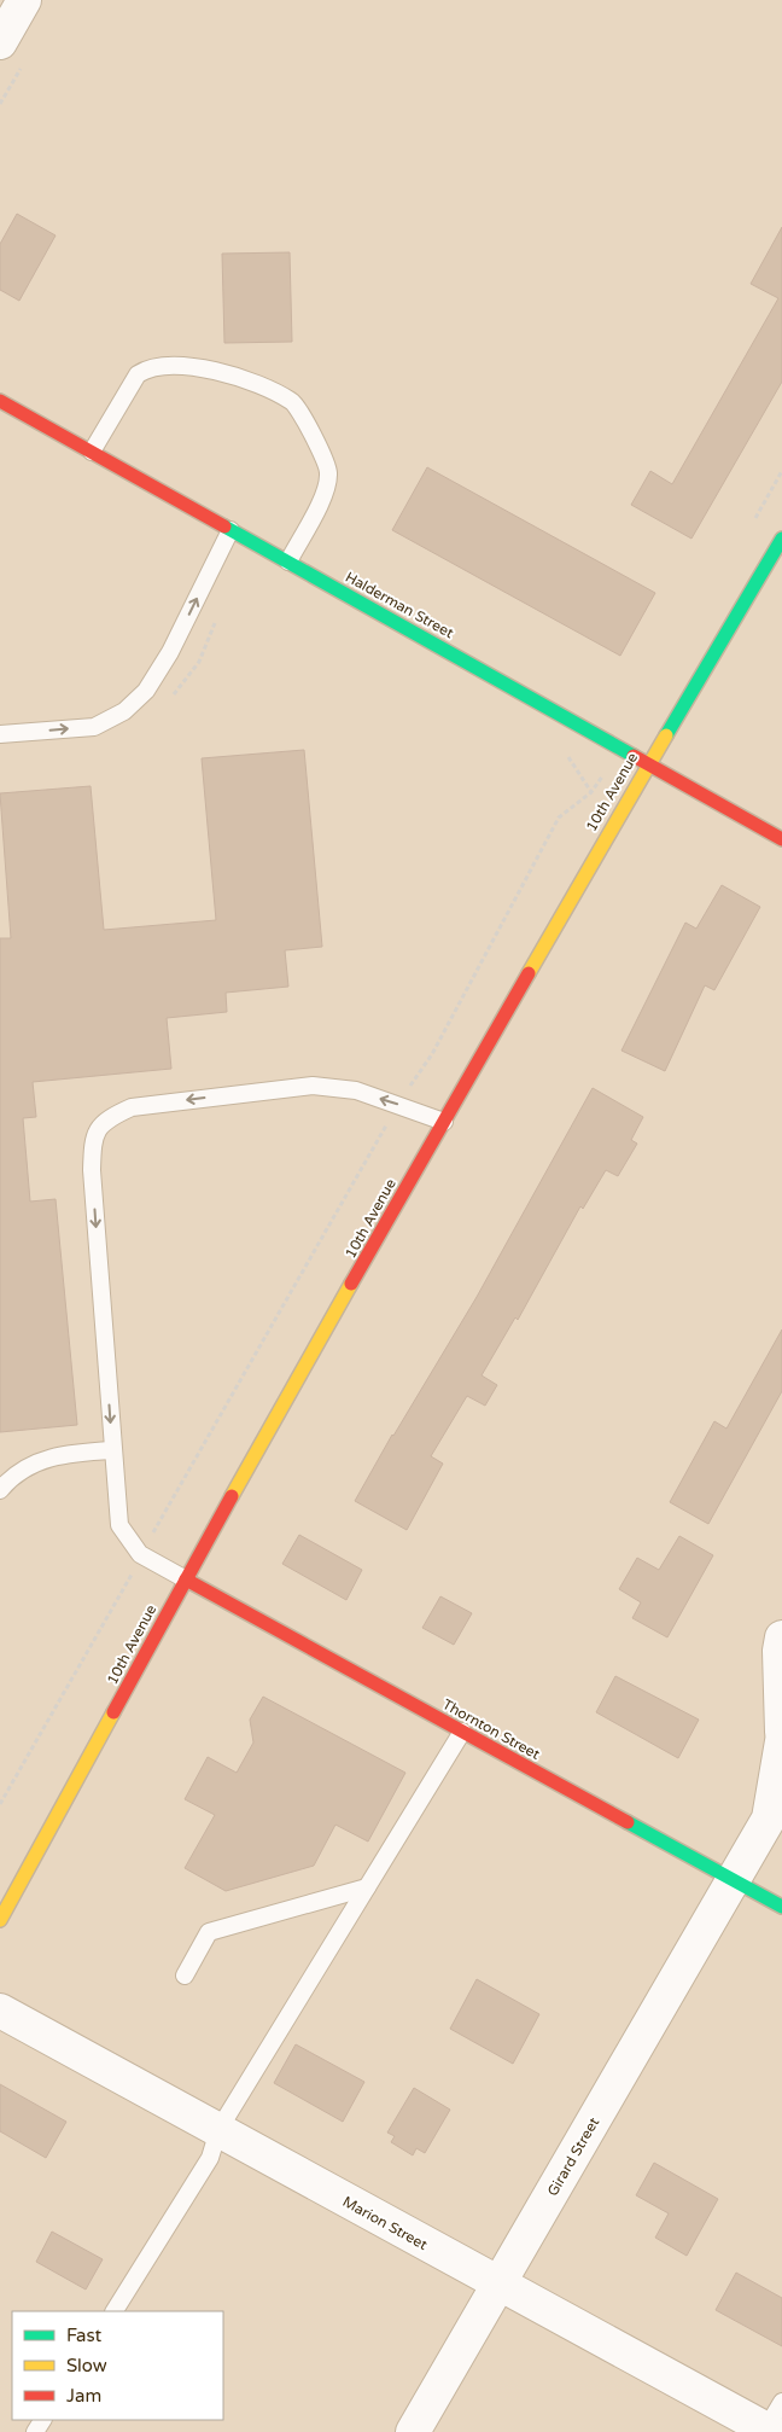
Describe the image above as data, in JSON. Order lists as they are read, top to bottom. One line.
{"streets":{"street":["Halderman Street","10th Avenue","Thornton Street","Girard Street","Marion Street"]},"crossings":[["Halderman Street","10th Avenue"],["10th Avenue","Thornton Street"],["Thornton Street","Girard Street"],["Girard Street","Marion Street"]],"legend":["Fast","Slow","Jam"]}
